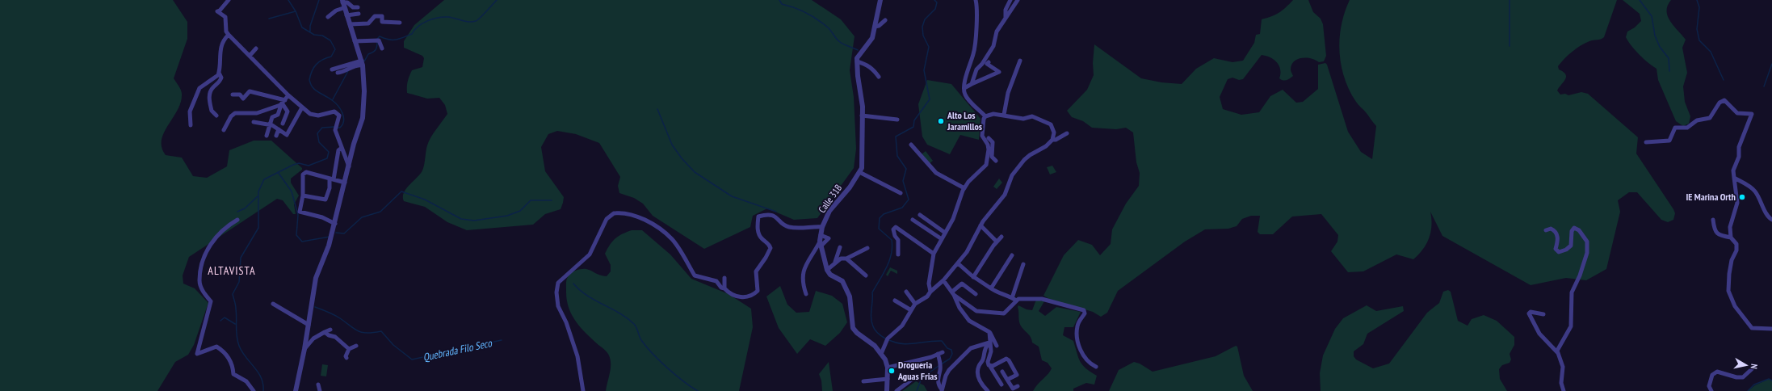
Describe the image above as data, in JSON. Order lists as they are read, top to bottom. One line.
{"streets":{"street":["Calle 31B"]},"districts":["ALTAVISTA"],"water":["Quebrada Filo Seco"],"places":["Alto Los Jaramillos","IE Marina Orth","Drogueria Aguas Frias"],"north":"right"}
